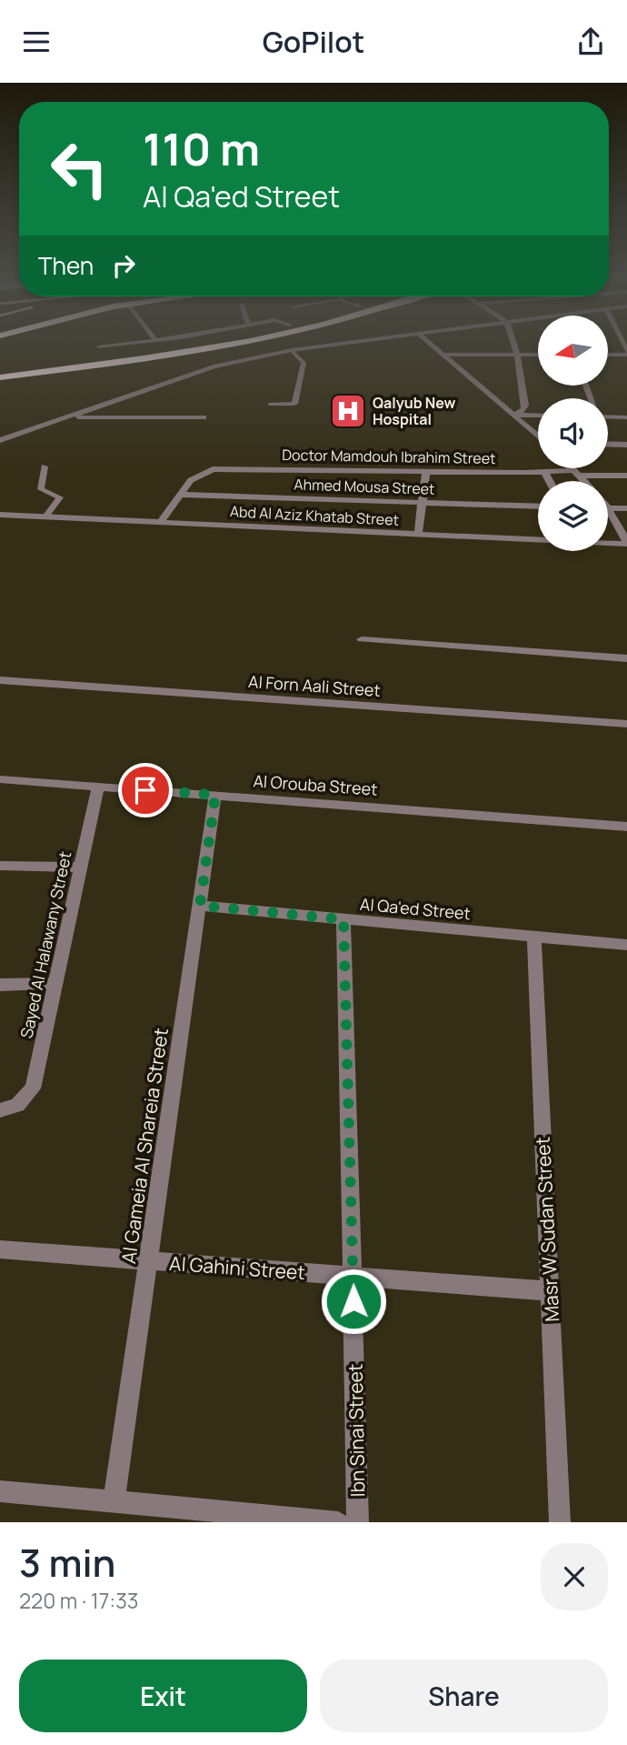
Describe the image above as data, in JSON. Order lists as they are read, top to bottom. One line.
{"streets":{"street":["Doctor Mamdouh Ibrahim Street","Ahmed Mousa Street","Abd Al Aziz Khatab Street","Al Forn Aali Street","Al Orouba Street","Al Qa'ed Street","Sayed Al Halawany Street","Al Gameia Al Shareia Street","Masr W Sudan Street","Al Gahini Street","Ibn Sinai Street"]},"crossings":[["Doctor Mamdouh Ibrahim Street","Ahmed Mousa Street"],["Al Orouba Street","Sayed Al Halawany Street"],["Al Orouba Street","Al Gameia Al Shareia Street"],["Al Qa'ed Street","Al Gameia Al Shareia Street"],["Al Qa'ed Street","Masr W Sudan Street"],["Al Qa'ed Street","Ibn Sinai Street"],["Al Gameia Al Shareia Street","Al Gahini Street"],["Masr W Sudan Street","Al Gahini Street"],["Al Gahini Street","Ibn Sinai Street"]],"places":{"hospital":["Qalyub New Hospital"]},"north":"left","page":{"header":"GoPilot","turn":["110 m","Al Qa'ed Street"],"then":"Then","heading":["3 min","220 m · 17:33"],"buttons":["Exit","Share"]}}
